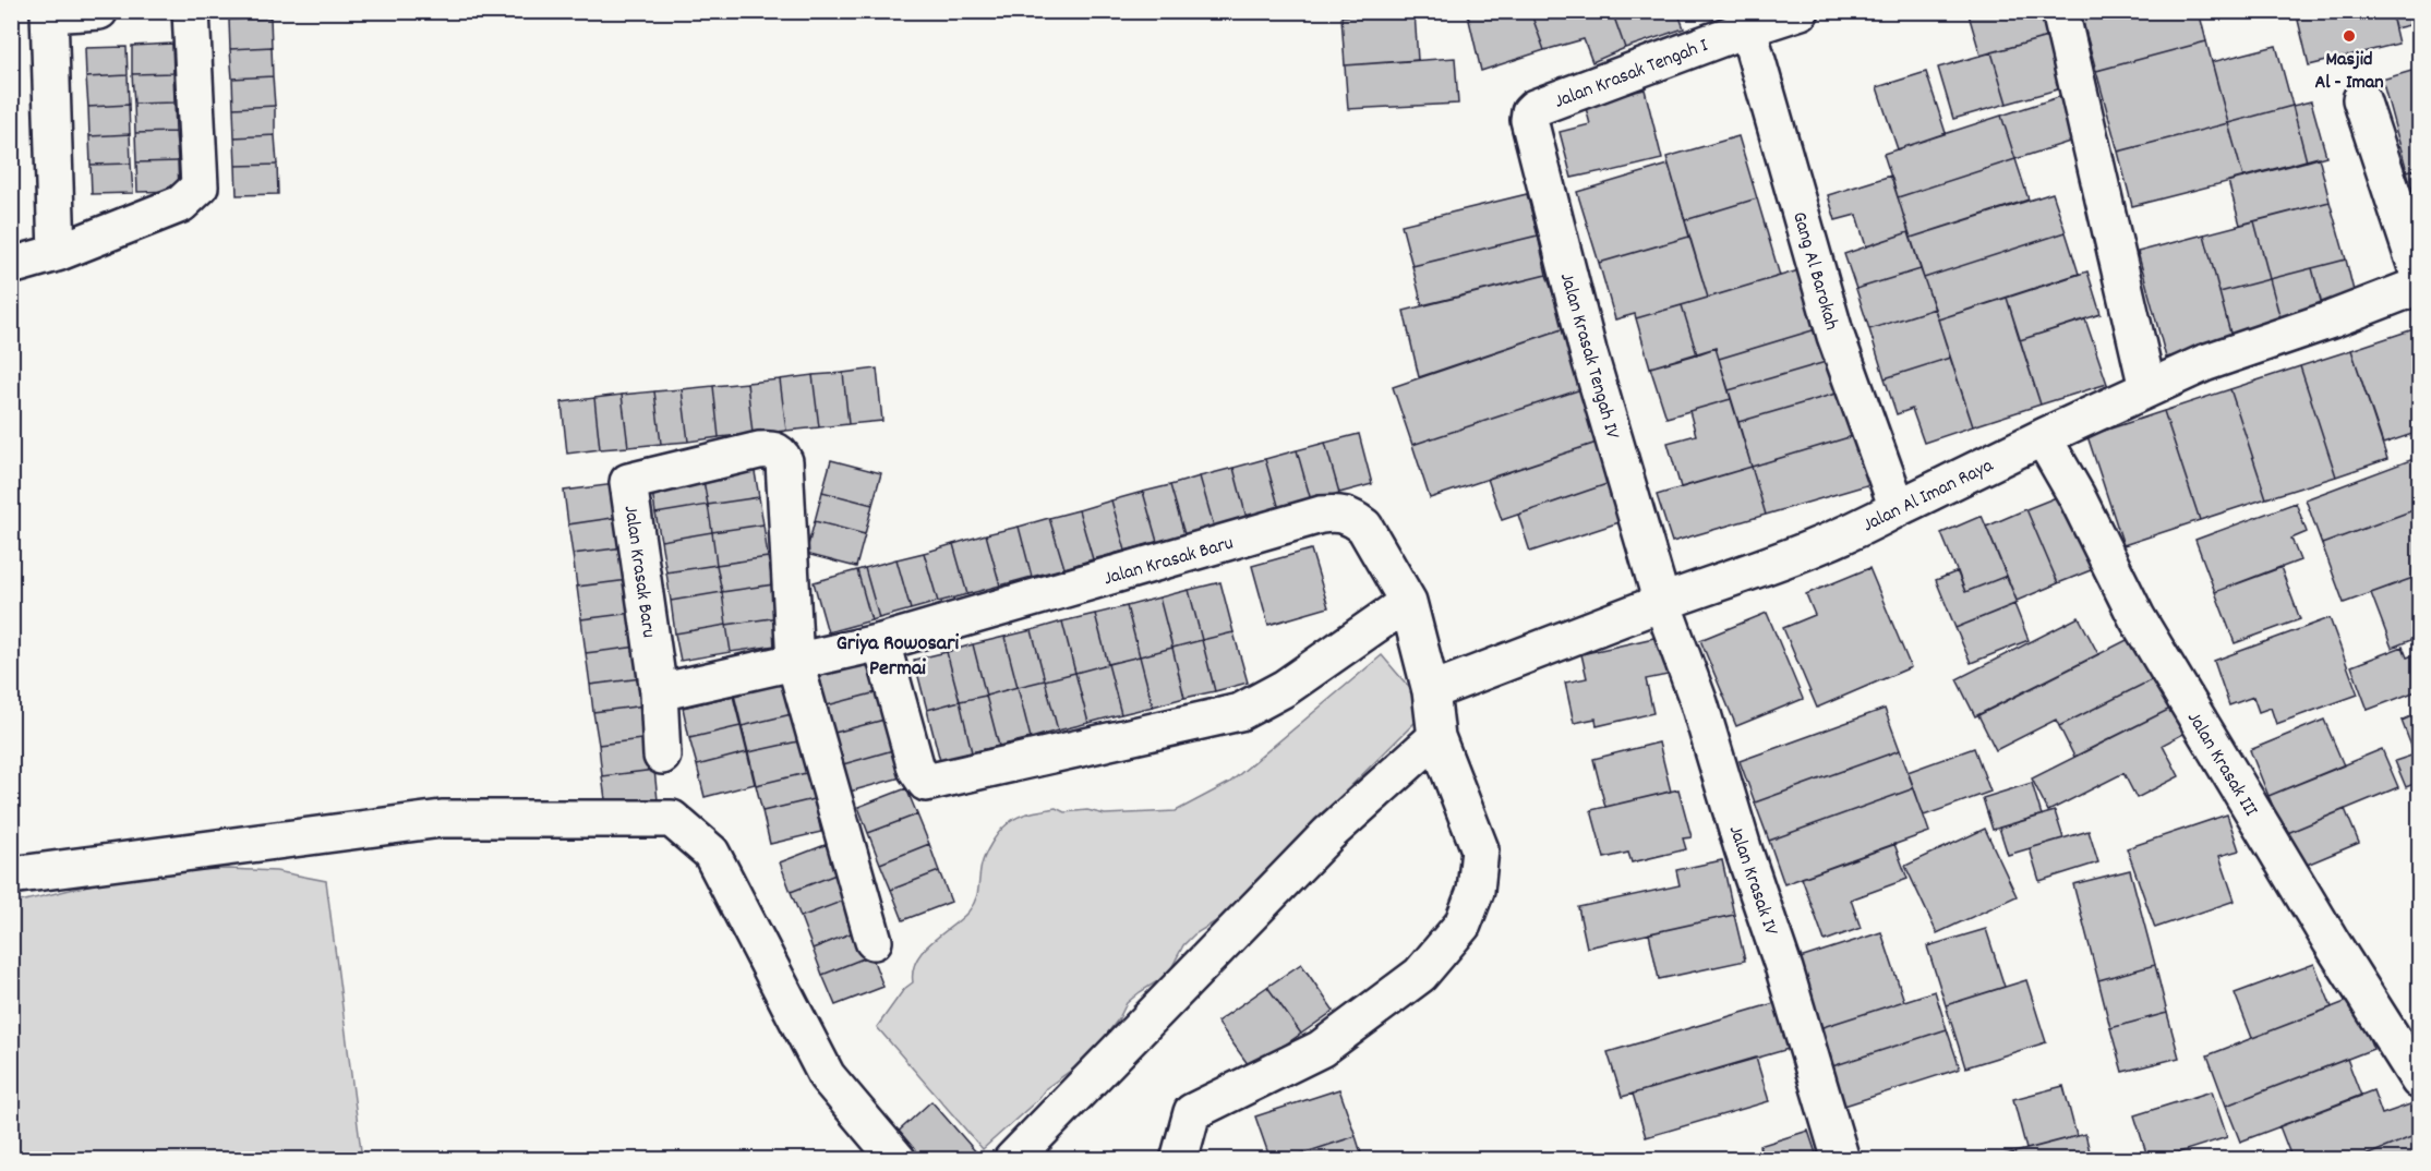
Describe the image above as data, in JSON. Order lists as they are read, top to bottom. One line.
{"streets":{"street":["Jalan Krasak Tengah I","Gang Al Barokah","Jalan Krasak Tengah IV","Jalan Al Iman Raya","Jalan Krasak Baru","Jalan Krasak III","Jalan Krasak IV"]},"crossings":[["Jalan Krasak Tengah I","Gang Al Barokah"],["Jalan Krasak Tengah I","Jalan Krasak Tengah IV"],["Gang Al Barokah","Jalan Al Iman Raya"],["Jalan Krasak Tengah IV","Jalan Al Iman Raya"],["Jalan Krasak Tengah IV","Jalan Krasak IV"],["Jalan Al Iman Raya","Jalan Krasak Baru"],["Jalan Al Iman Raya","Jalan Krasak III"],["Jalan Al Iman Raya","Jalan Krasak IV"]],"districts":["Griya Rowosari Permai"],"places":["Masjid Al - Iman"]}
